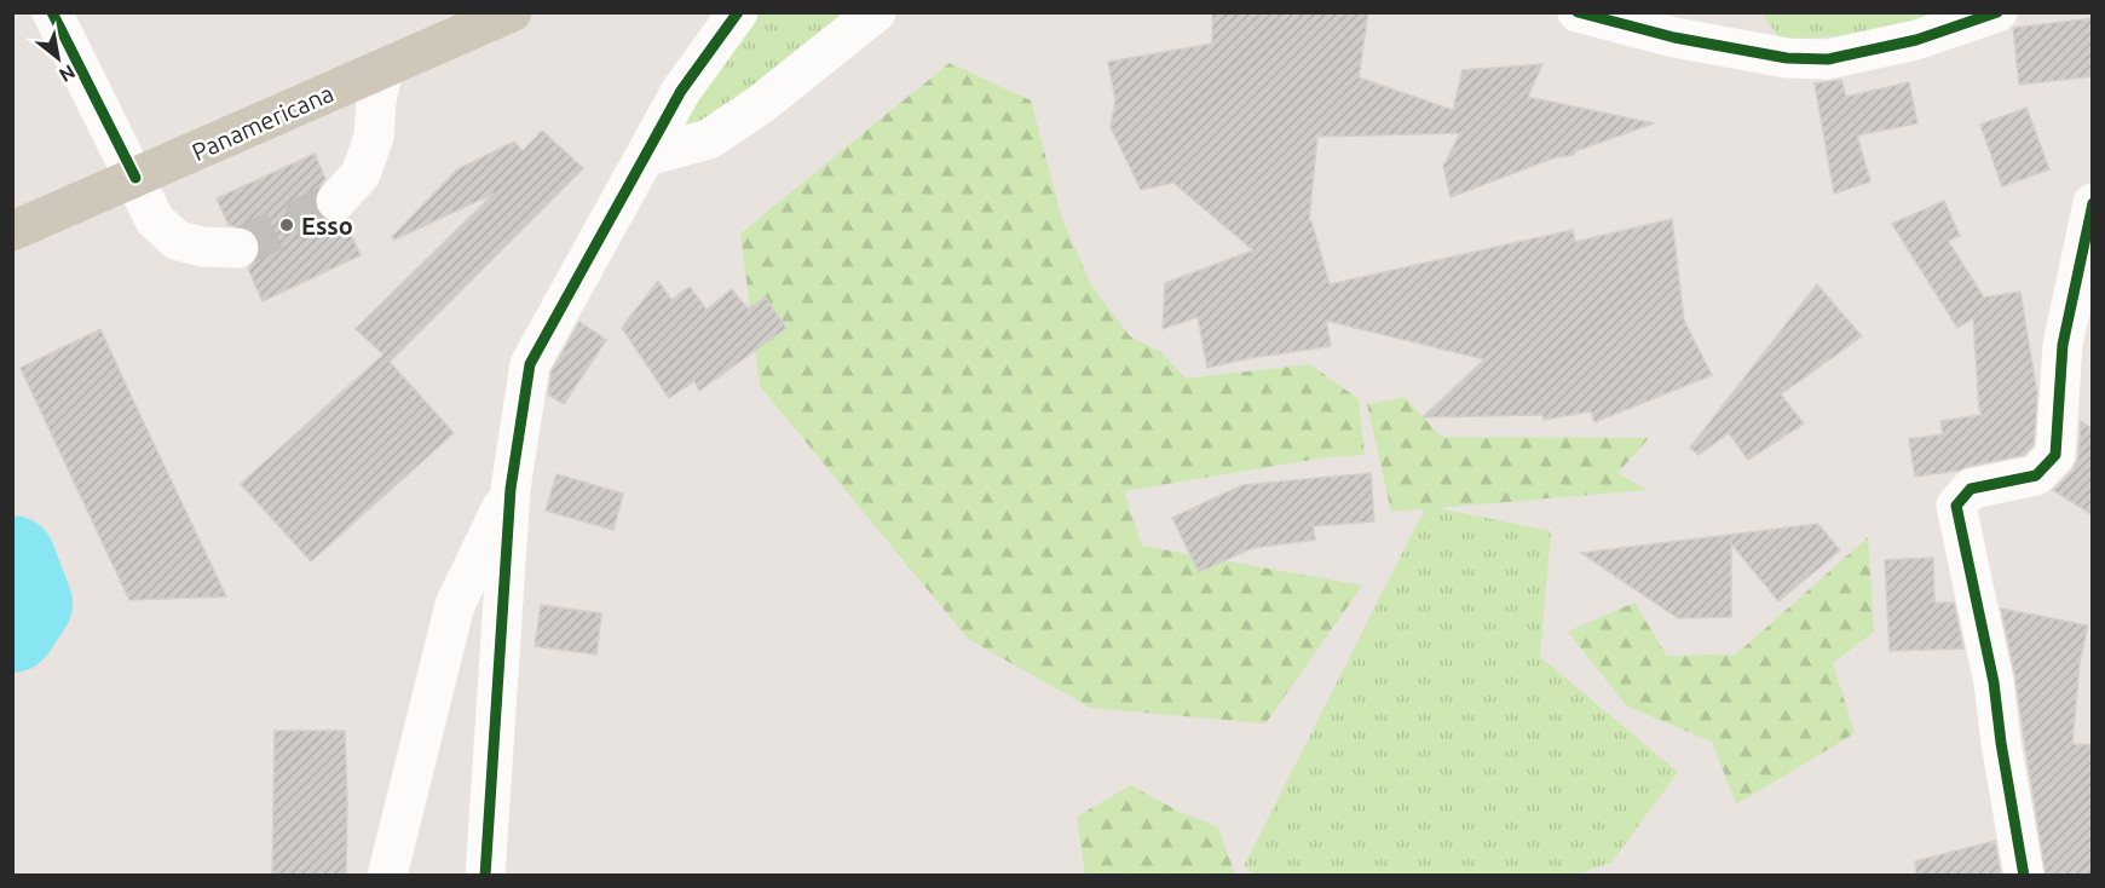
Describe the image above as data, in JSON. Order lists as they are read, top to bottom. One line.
{"streets":{"main road":["Panamericana"]},"places":["Esso"],"north":"bottom right"}
